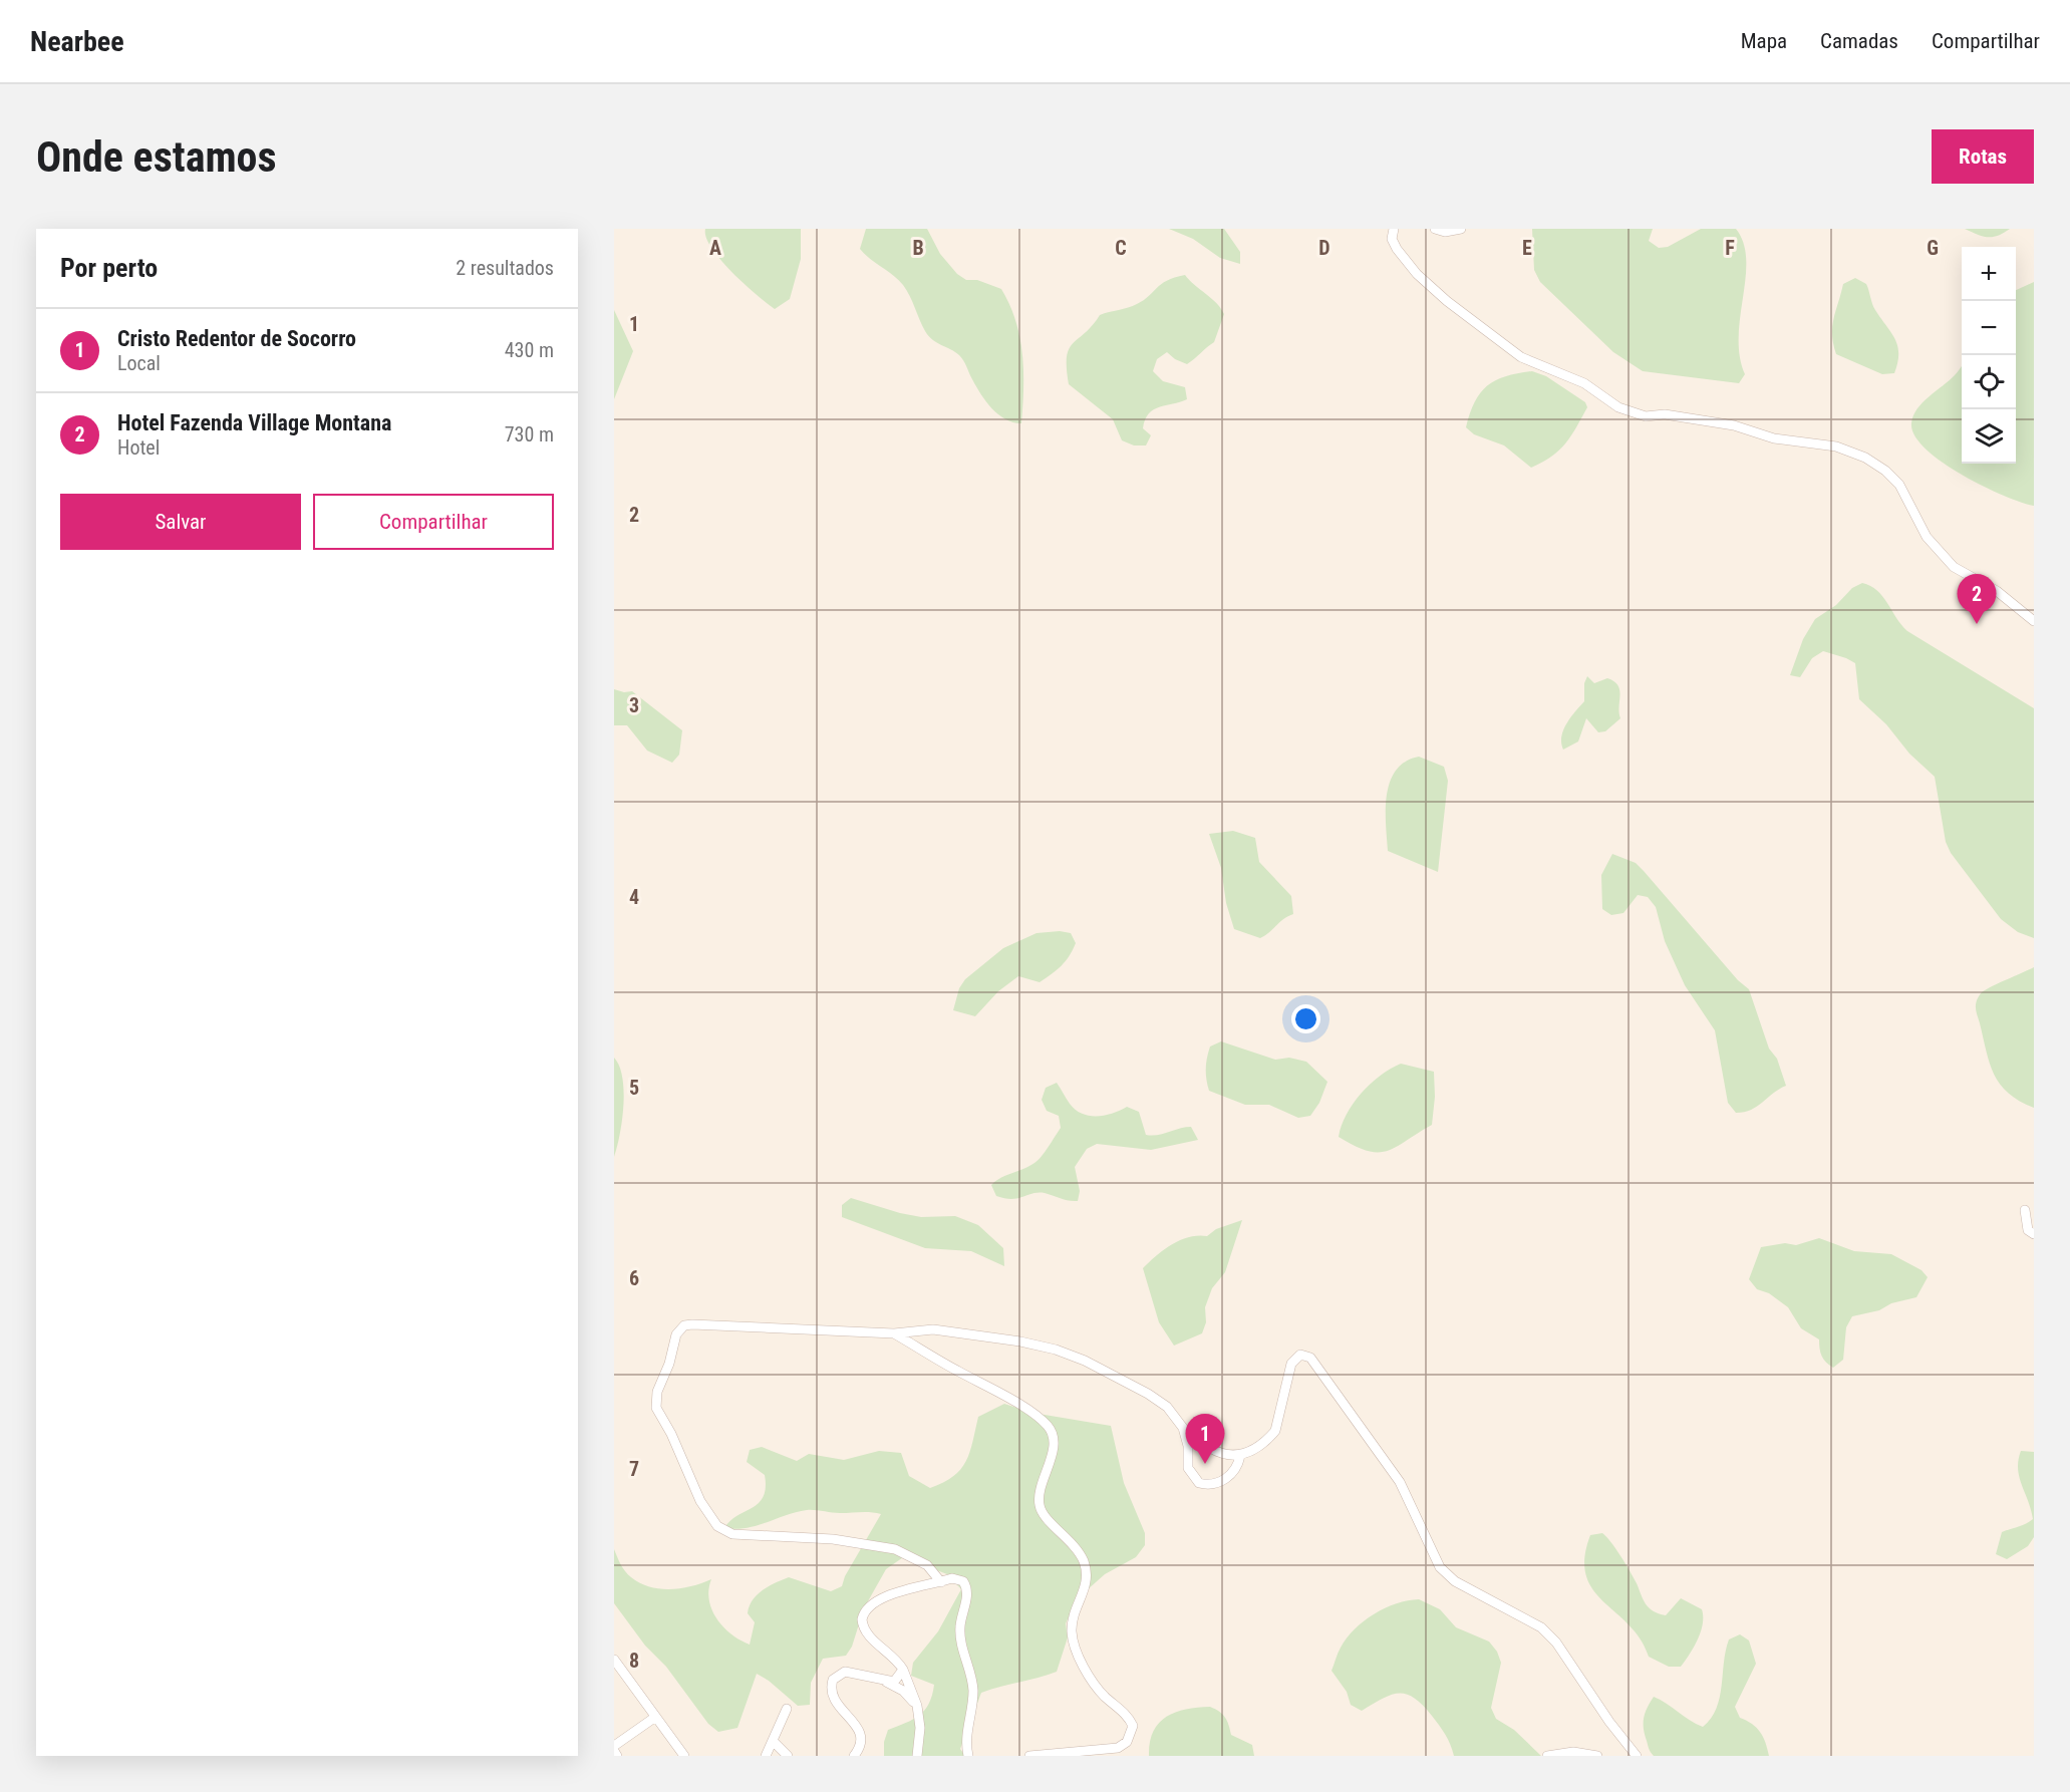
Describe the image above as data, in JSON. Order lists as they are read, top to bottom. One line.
{"page":{"header":"Nearbee","nav":["Mapa","Camadas","Compartilhar"],"buttons":["Rotas",["Salvar","Compartilhar"]],"title":"Onde estamos","heading":["Por perto","2 resultados"],"map_buttons":["+","−"],"list":[{"mark":"1","name":"Cristo Redentor de Socorro","note":"Local","value":"430 m"},{"mark":"2","name":"Hotel Fazenda Village Montana","note":"Hotel","value":"730 m"}],"pins":["2","1"]},"grid":{"columns":["A","B","C","D","E","F","G"],"rows":["1","2","3","4","5","6","7","8"]}}
